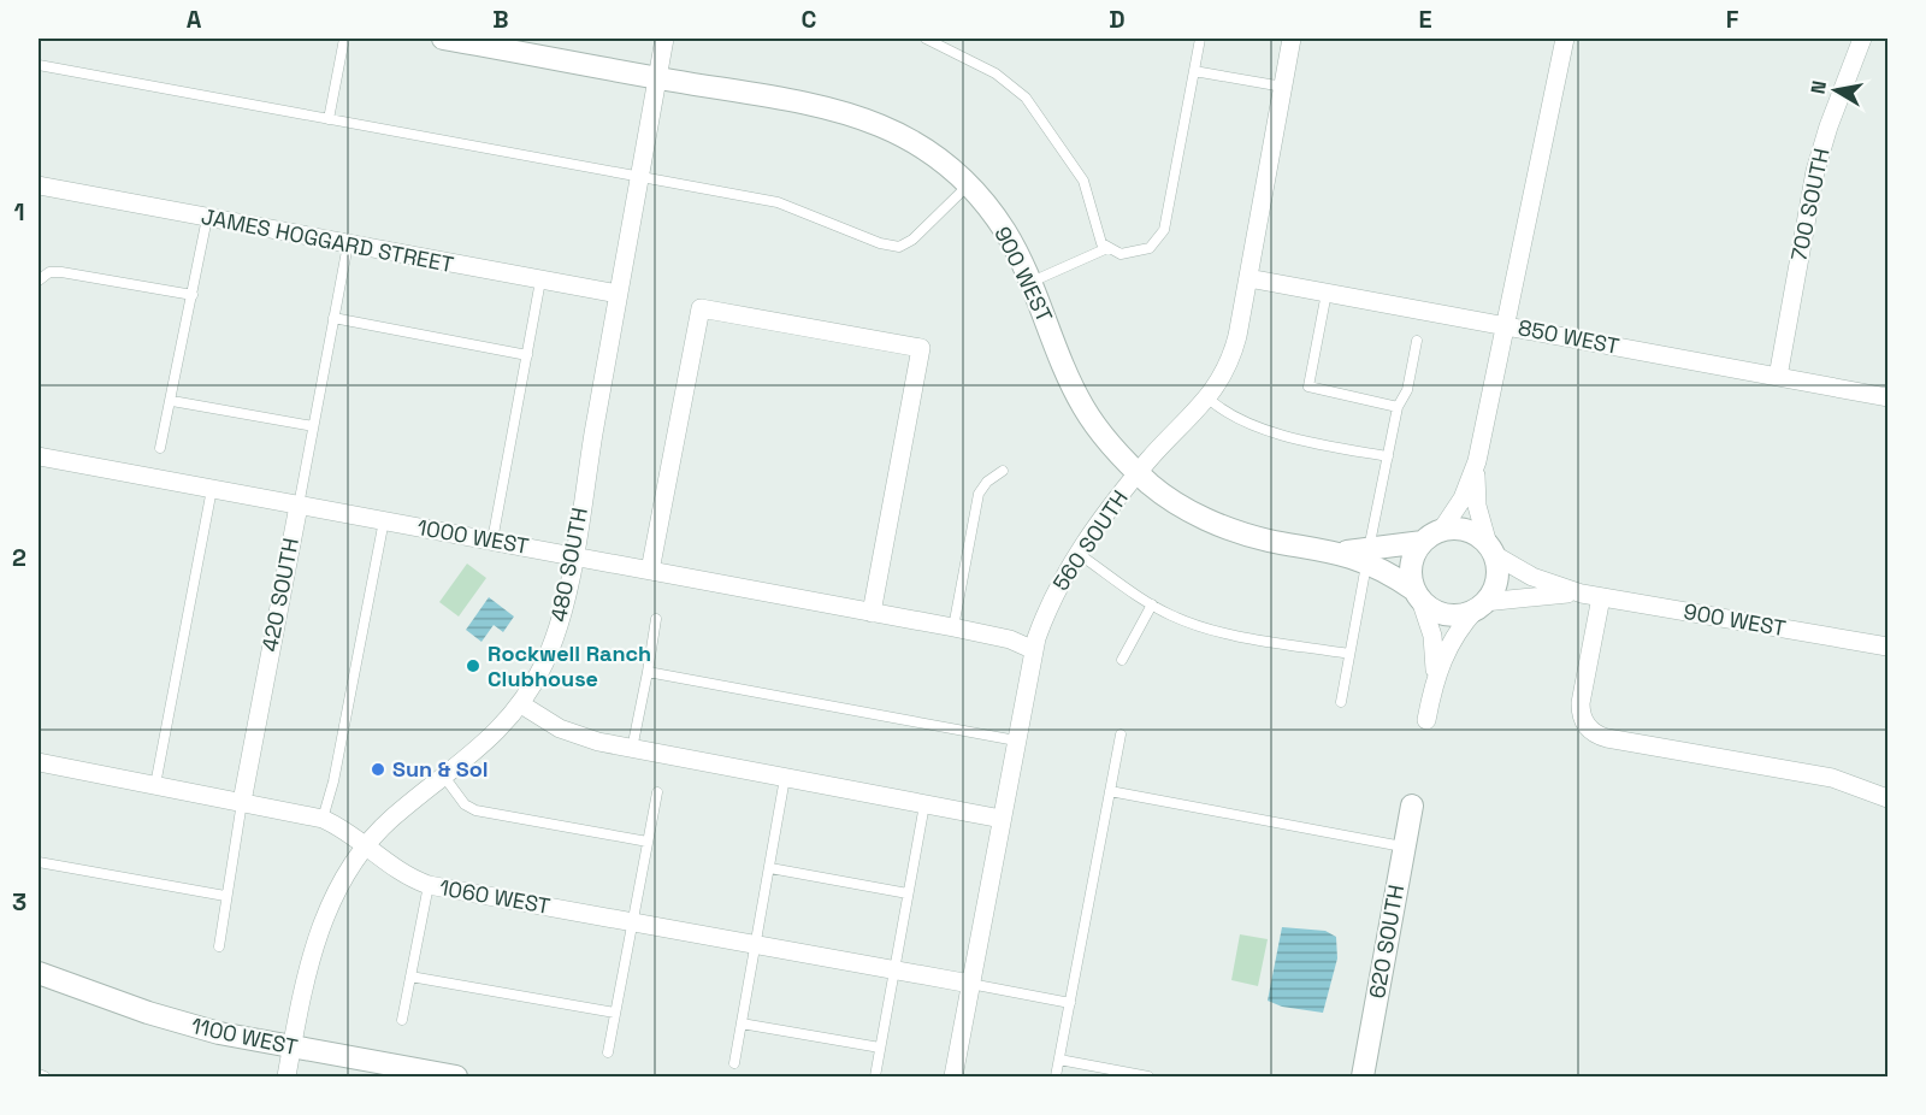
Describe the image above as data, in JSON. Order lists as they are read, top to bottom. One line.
{"streets":{"street":["700 SOUTH","JAMES HOGGARD STREET","900 WEST","850 WEST","1000 WEST","560 SOUTH","480 SOUTH","420 SOUTH","1060 WEST","620 SOUTH","1100 WEST"]},"crossings":[["700 SOUTH","850 WEST"],["JAMES HOGGARD STREET","480 SOUTH"],["JAMES HOGGARD STREET","420 SOUTH"],["900 WEST","560 SOUTH"],["900 WEST","480 SOUTH"],["850 WEST","560 SOUTH"],["1000 WEST","560 SOUTH"],["1000 WEST","480 SOUTH"],["1000 WEST","420 SOUTH"],["560 SOUTH","1060 WEST"],["480 SOUTH","1060 WEST"],["480 SOUTH","1100 WEST"],["420 SOUTH","1060 WEST"]],"places":["Rockwell Ranch Clubhouse","Sun & Sol"],"north":"left","grid":{"columns":["A","B","C","D","E","F"],"rows":["1","2","3"]}}
